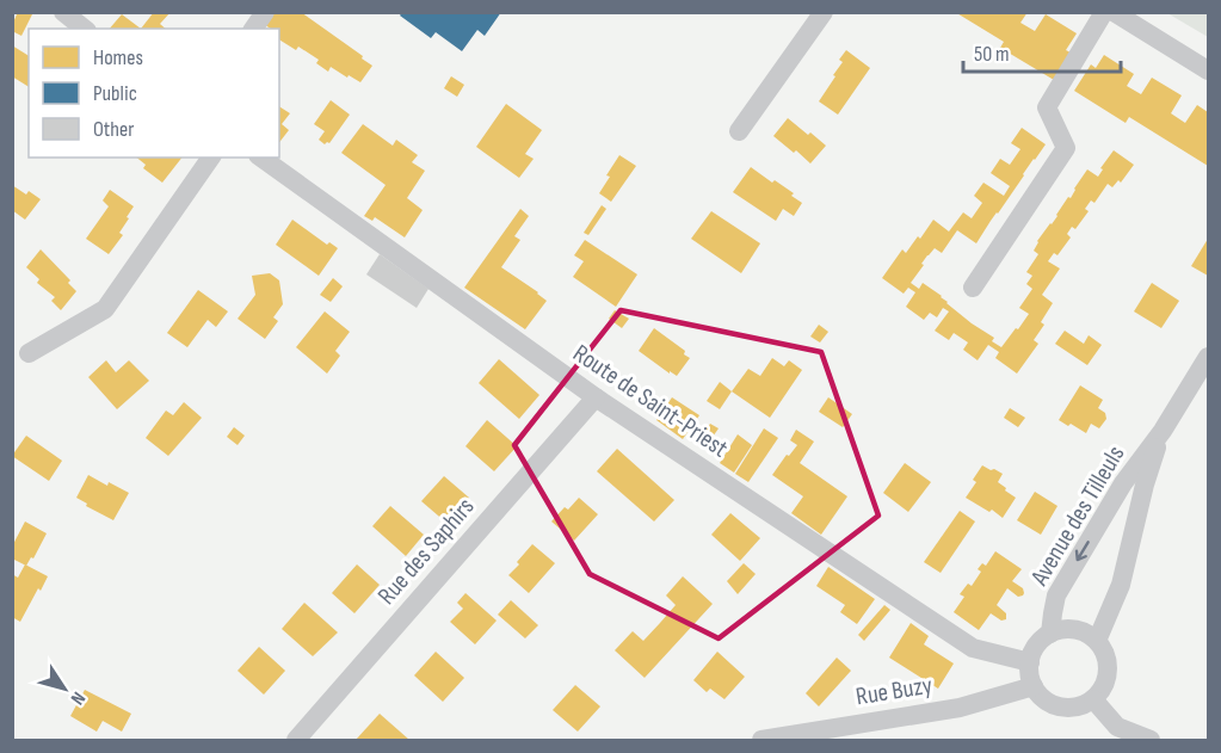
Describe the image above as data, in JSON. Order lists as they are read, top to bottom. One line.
{"streets":{"street":["Route de Saint-Priest","Avenue des Tilleuls","Rue des Saphirs","Rue Buzy"]},"crossings":[["Route de Saint-Priest","Avenue des Tilleuls"],["Route de Saint-Priest","Rue des Saphirs"],["Route de Saint-Priest","Rue Buzy"],["Avenue des Tilleuls","Rue Buzy"]],"legend":["Homes","Public","Other"],"scale_bar":"50 m","north":"bottom right"}
